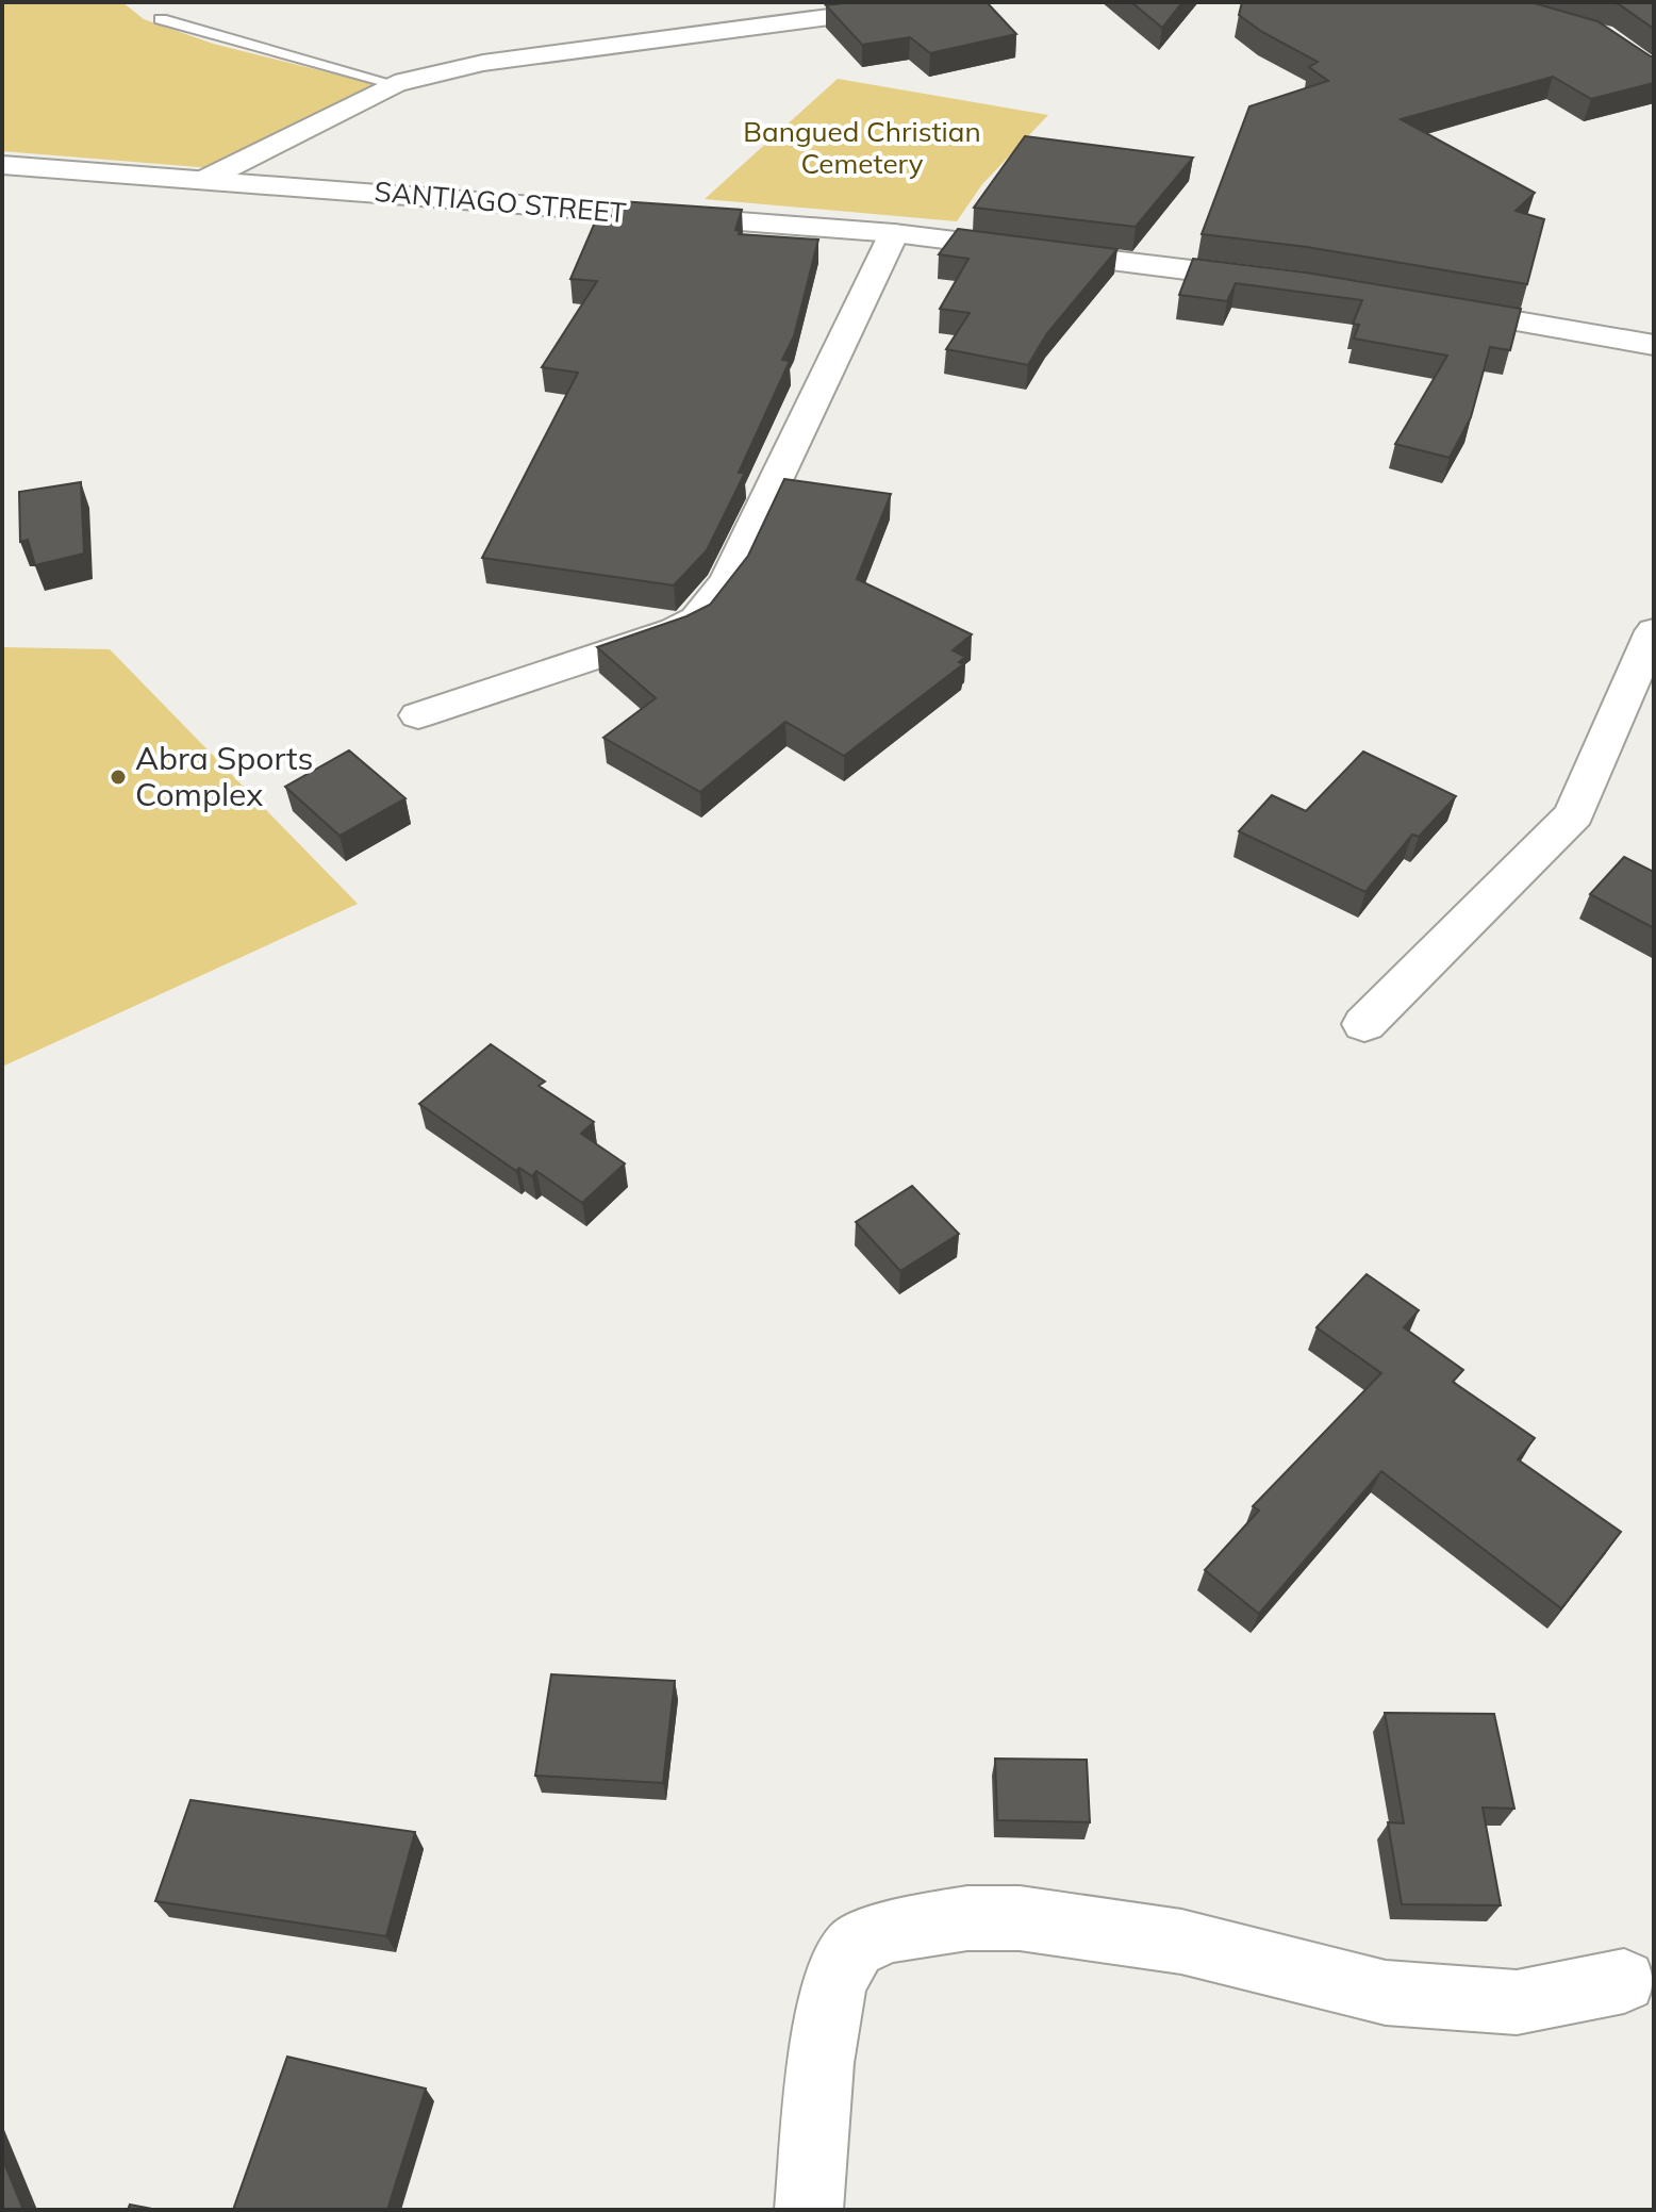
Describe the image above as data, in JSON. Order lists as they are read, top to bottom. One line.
{"streets":{"street":["SANTIAGO STREET"]},"parks":["Bangued Christian Cemetery"],"places":["Abra Sports Complex"]}
